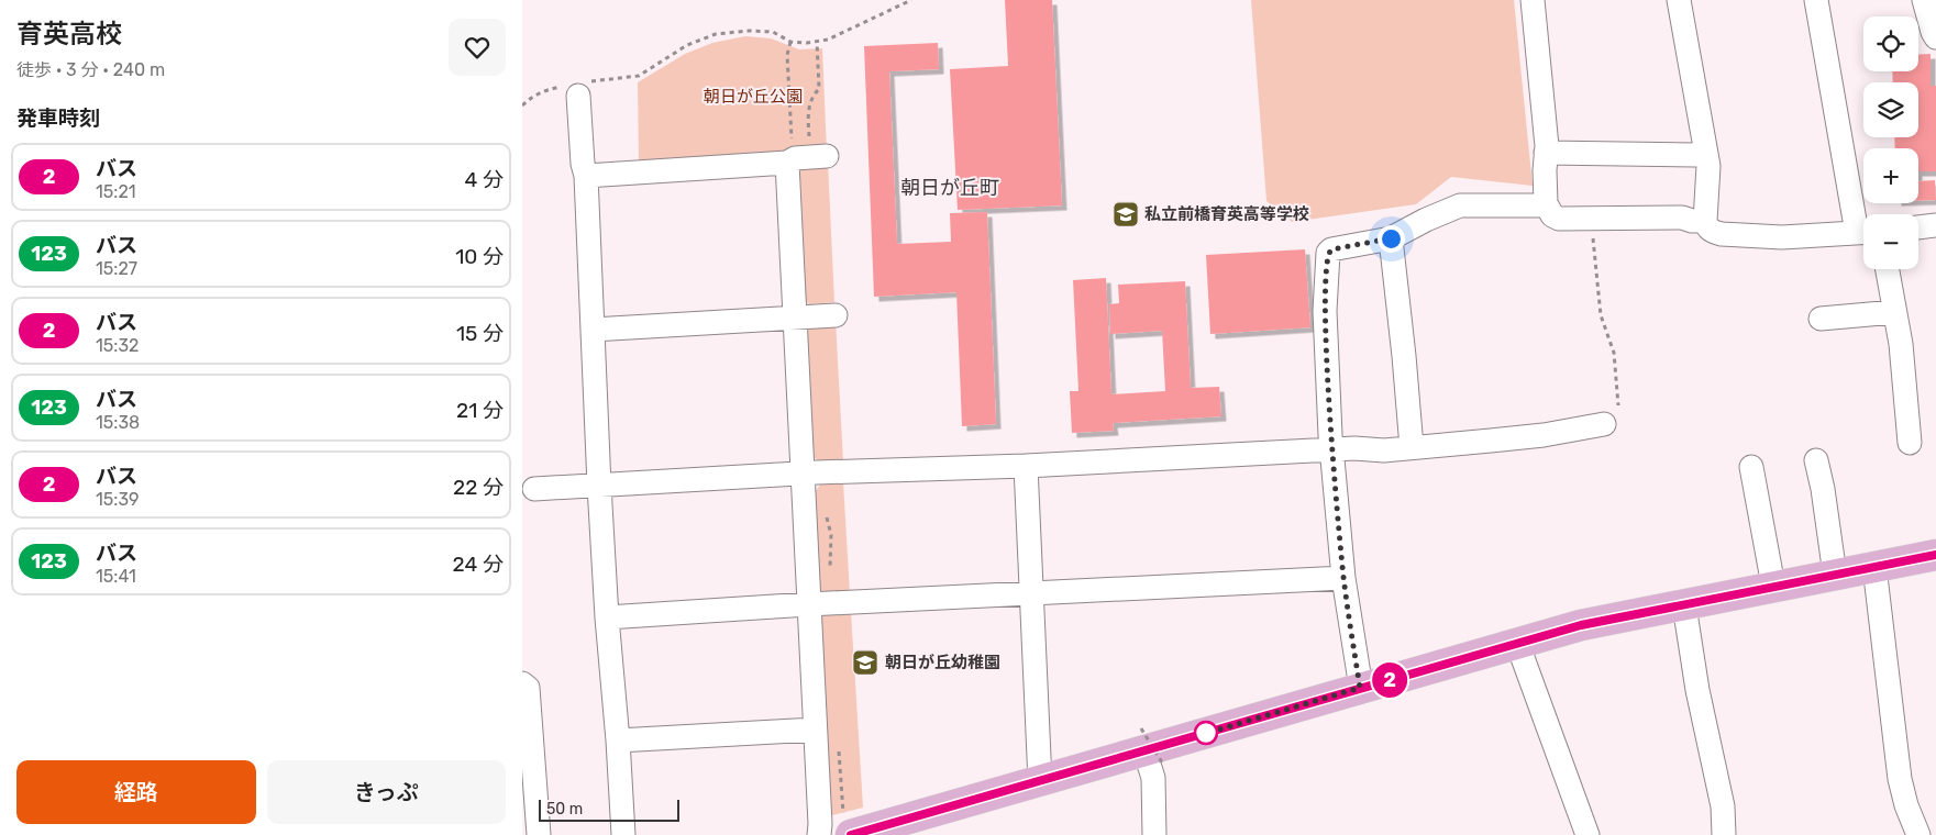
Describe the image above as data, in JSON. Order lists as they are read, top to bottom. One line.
{"districts":["朝日が丘町"],"parks":["朝日が丘公園"],"places":{"school or university":["私立前橋育英高等学校","朝日が丘幼稚園"]},"lines":["bus line 2"],"scale_bar":"50 m","page":{"heading":[["育英高校","徒歩 · 3 分 · 240 m"],"発車時刻"],"on_map":"2","map_buttons":["+","−"],"list":[{"mark":"2","name":"バス","note":"15:21","value":"4 分"},{"mark":"123","name":"バス","note":"15:27","value":"10 分"},{"mark":"2","name":"バス","note":"15:32","value":"15 分"},{"mark":"123","name":"バス","note":"15:38","value":"21 分"},{"mark":"2","name":"バス","note":"15:39","value":"22 分"},{"mark":"123","name":"バス","note":"15:41","value":"24 分"}],"buttons":["経路","きっぷ"],"scale":"50 m"}}
